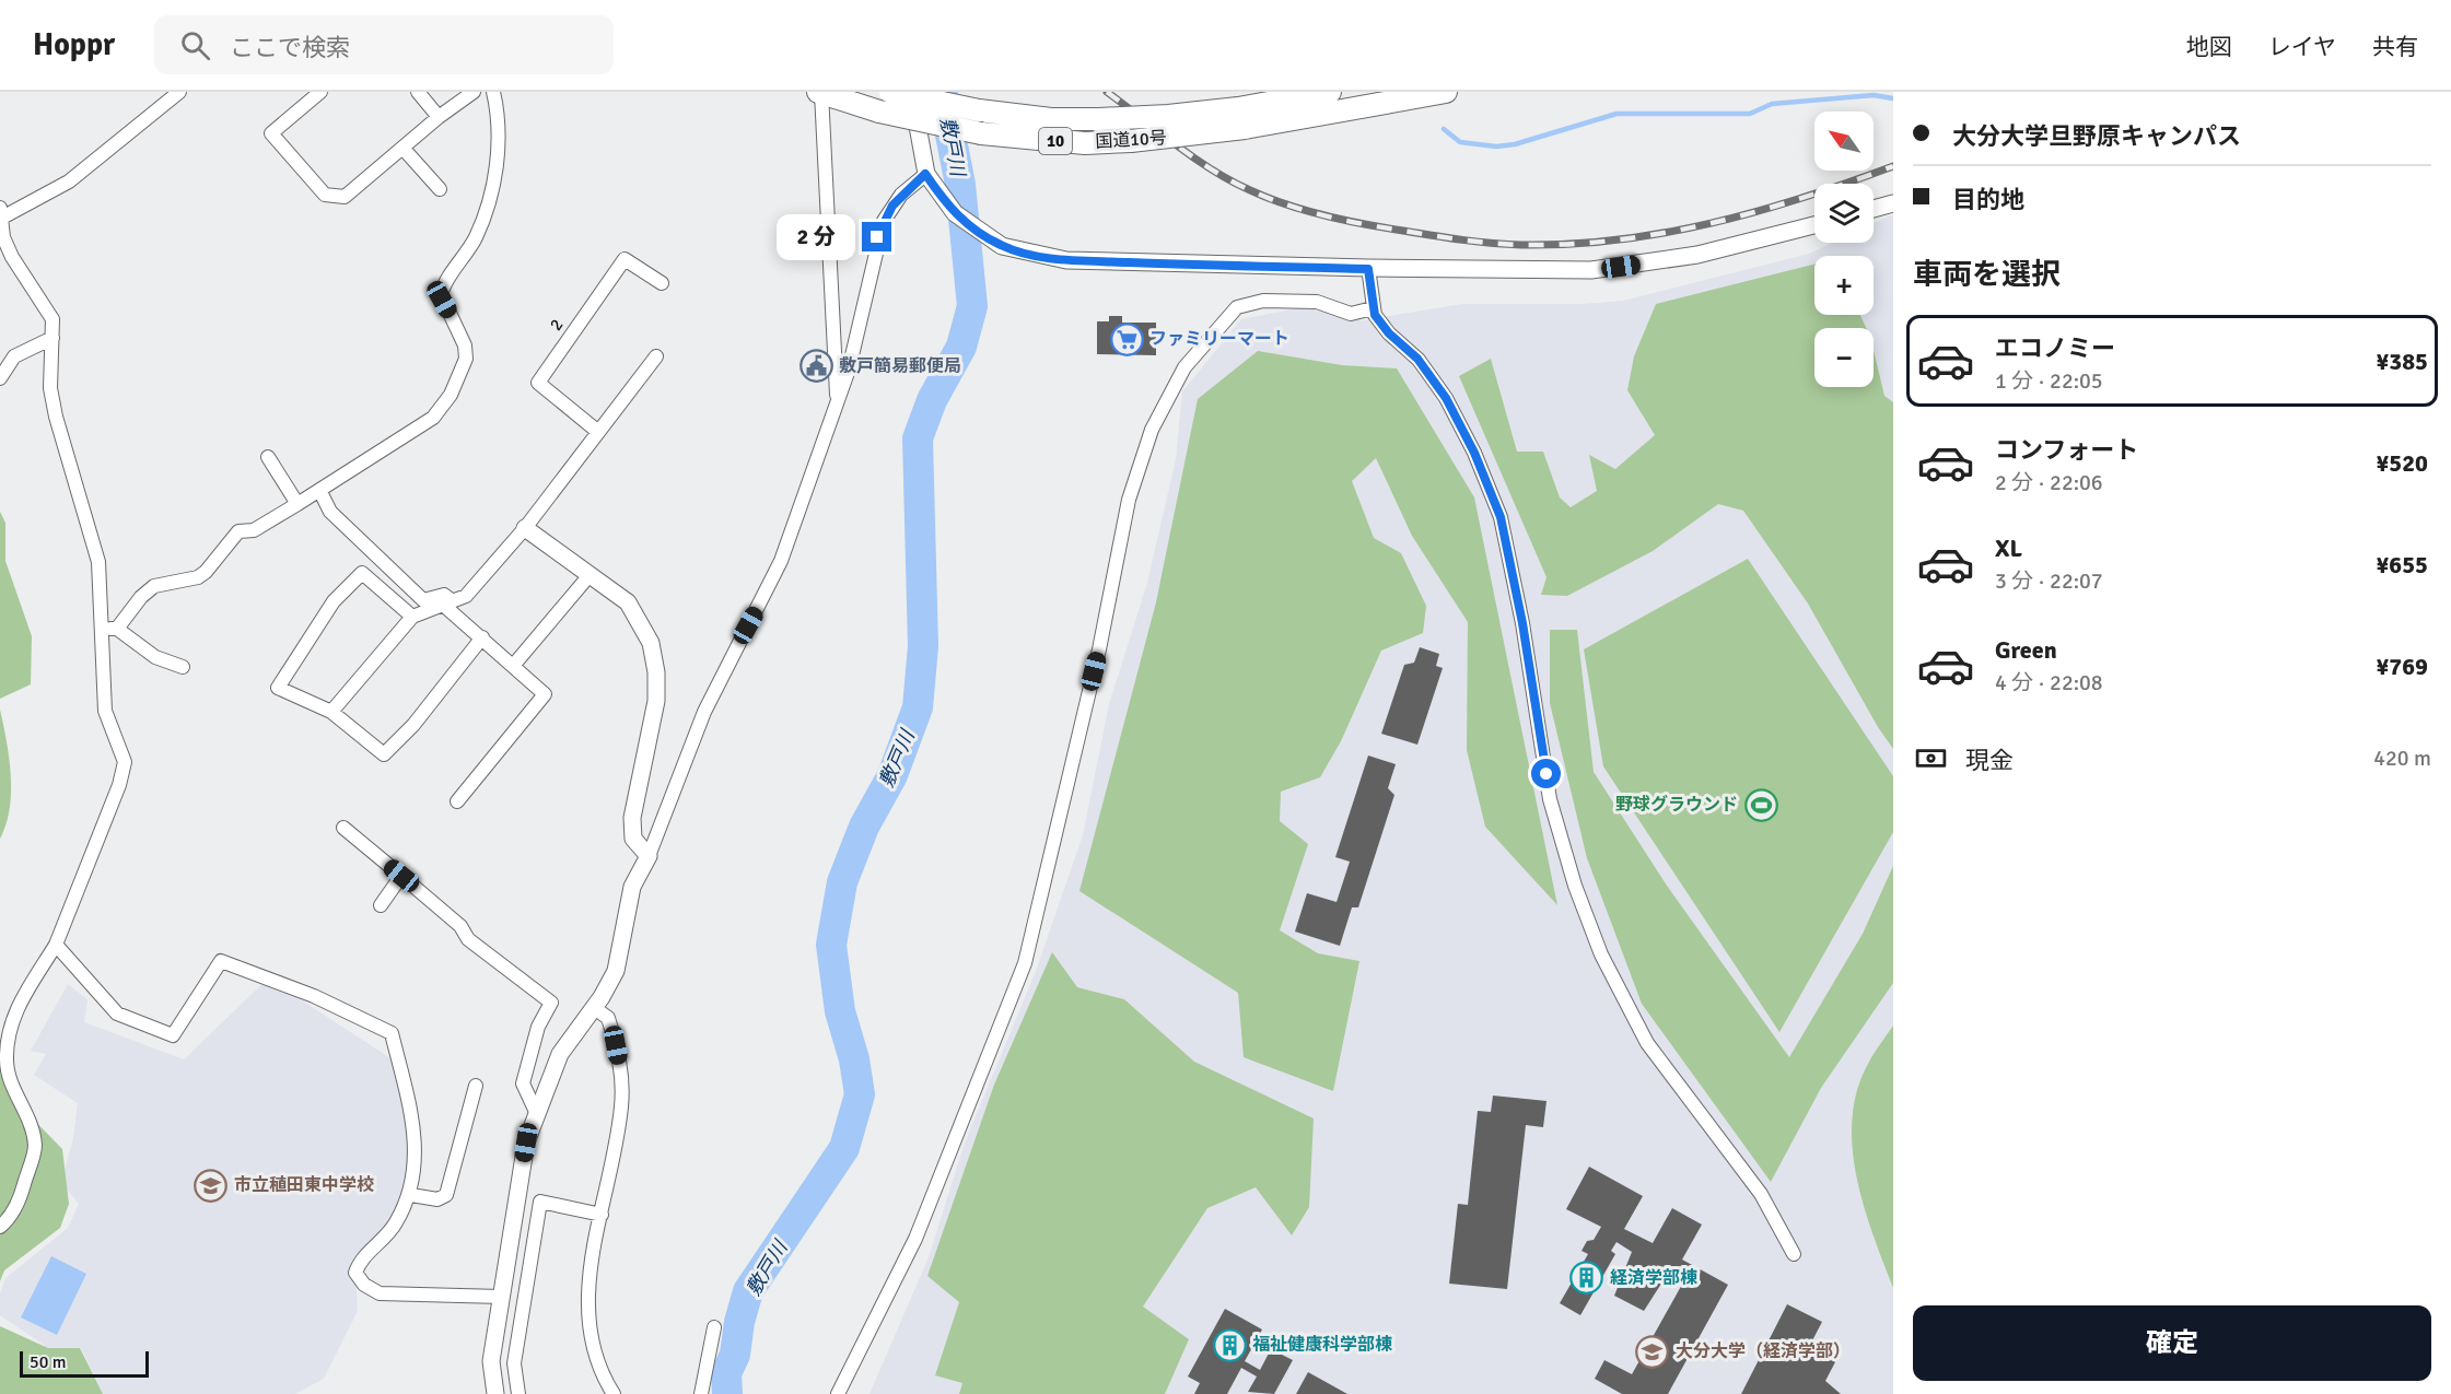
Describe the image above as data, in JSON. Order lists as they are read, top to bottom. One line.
{"streets":{"highway":["国道10号","10"],"street":["2"]},"water":["敷戸川"],"places":{"supermarket":["ファミリーマート"],"public building":["敷戸簡易郵便局"],"sports":["野球グラウンド"],"school or university":["市立稙田東中学校","大分大学（経済学部）"],"building":["経済学部棟","福祉健康科学部棟"]},"scale_bar":"50 m","north":"top left","page":{"header":"Hoppr","search":"ここで検索","nav":["地図","レイヤ","共有"],"banner":["大分大学旦野原キャンパス","目的地"],"map_buttons":["+","−"],"bubble":"2 分","heading":"車両を選択","list":[{"name":"エコノミー","note":"1 分 · 22:05","value":"¥385"},{"name":"コンフォート","note":"2 分 · 22:06","value":"¥520"},{"name":"XL","note":"3 分 · 22:07","value":"¥655"},{"name":"Green","note":"4 分 · 22:08","value":"¥769"}],"pay":["現金","420 m"],"buttons":"確定","scale":"50 m"}}
